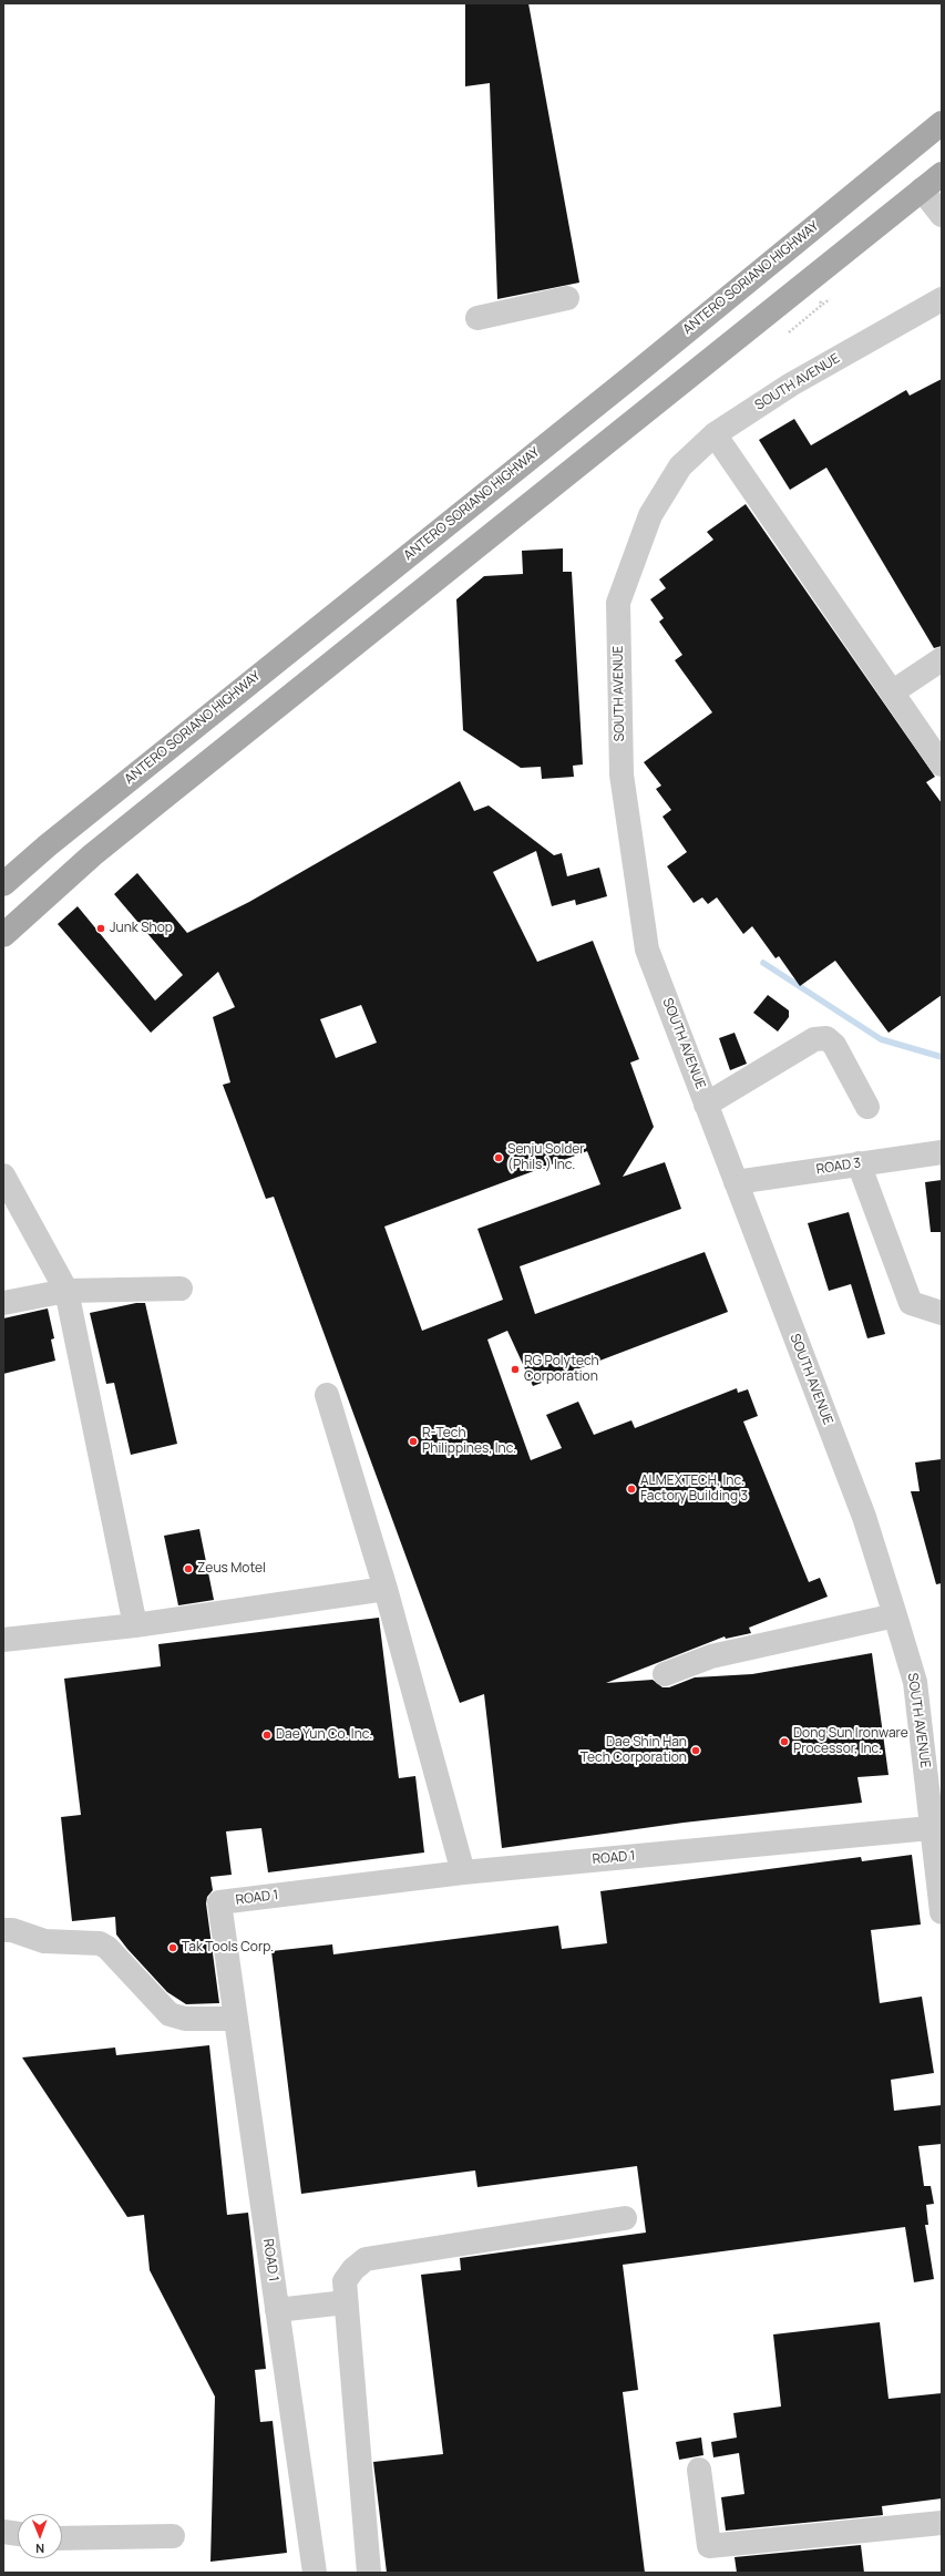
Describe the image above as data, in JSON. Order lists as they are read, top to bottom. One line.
{"streets":{"main road":["ANTERO SORIANO HIGHWAY"],"street":["SOUTH AVENUE","ROAD 3","ROAD 1"]},"crossings":[["SOUTH AVENUE","ROAD 3"],["SOUTH AVENUE","ROAD 1"]],"places":["Junk Shop","Senju Solder (Phils.) Inc.","RG Polytech Corporation","R-Tech Philippines, Inc.","ALMEXTECH, Inc. Factory Building 3","Zeus Motel","Dae Yun Co. Inc.","Dong Sun Ironware Processor, Inc.","Dae Shin Han Tech Corporation","Tak Tools Corp."],"north":"bottom"}
